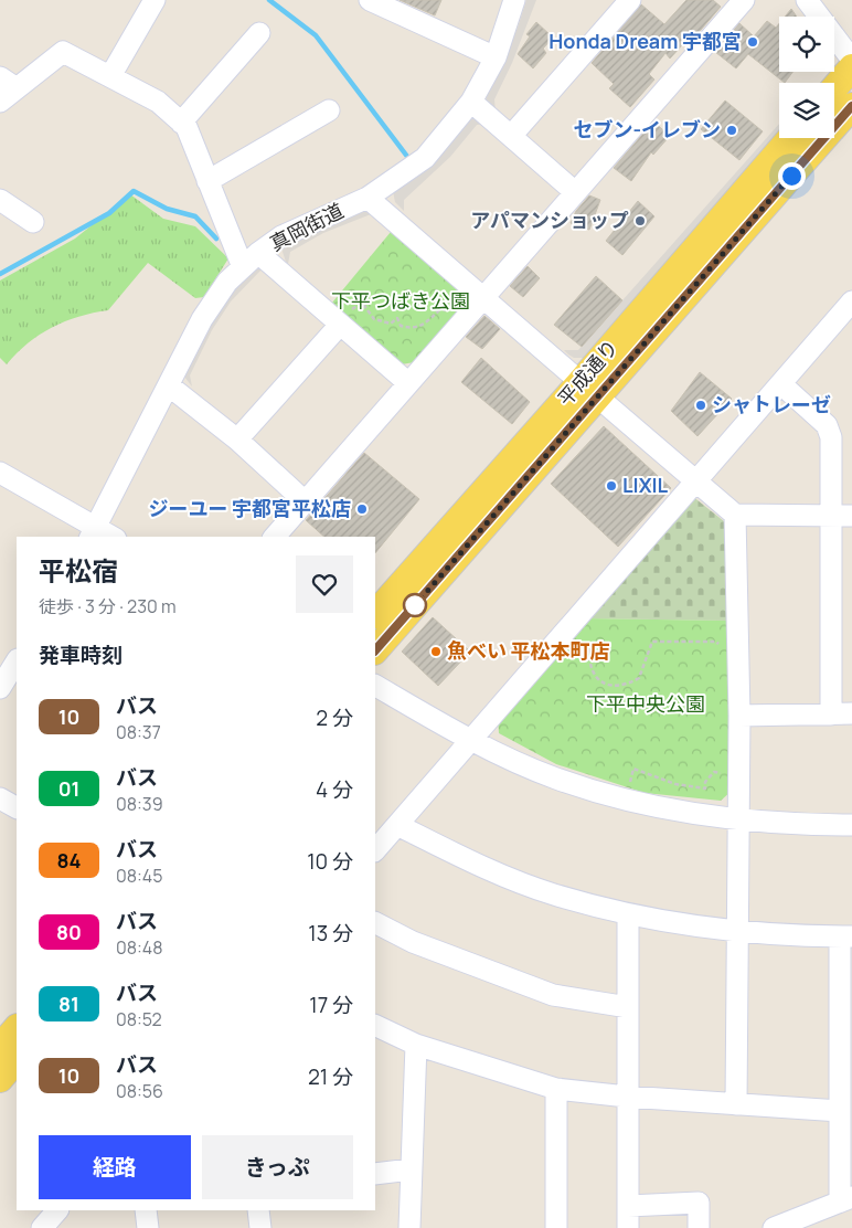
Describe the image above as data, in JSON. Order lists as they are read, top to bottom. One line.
{"streets":{"main road":["平成通り"],"street":["真岡街道"]},"parks":["下平つばき公園","下平中央公園"],"places":["Honda Dream 宇都宮","セブン-イレブン","アパマンショップ","シャトレーゼ","LIXIL","ジーユー 宇都宮平松店","魚べい 平松本町店"],"lines":["bus line 10"],"page":{"heading":[["平松宿","徒歩 · 3 分 · 230 m"],"発車時刻"],"list":[{"mark":"10","name":"バス","note":"08:37","value":"2 分"},{"mark":"01","name":"バス","note":"08:39","value":"4 分"},{"mark":"84","name":"バス","note":"08:45","value":"10 分"},{"mark":"80","name":"バス","note":"08:48","value":"13 分"},{"mark":"81","name":"バス","note":"08:52","value":"17 分"},{"mark":"10","name":"バス","note":"08:56","value":"21 分"}],"buttons":["経路","きっぷ"]}}
